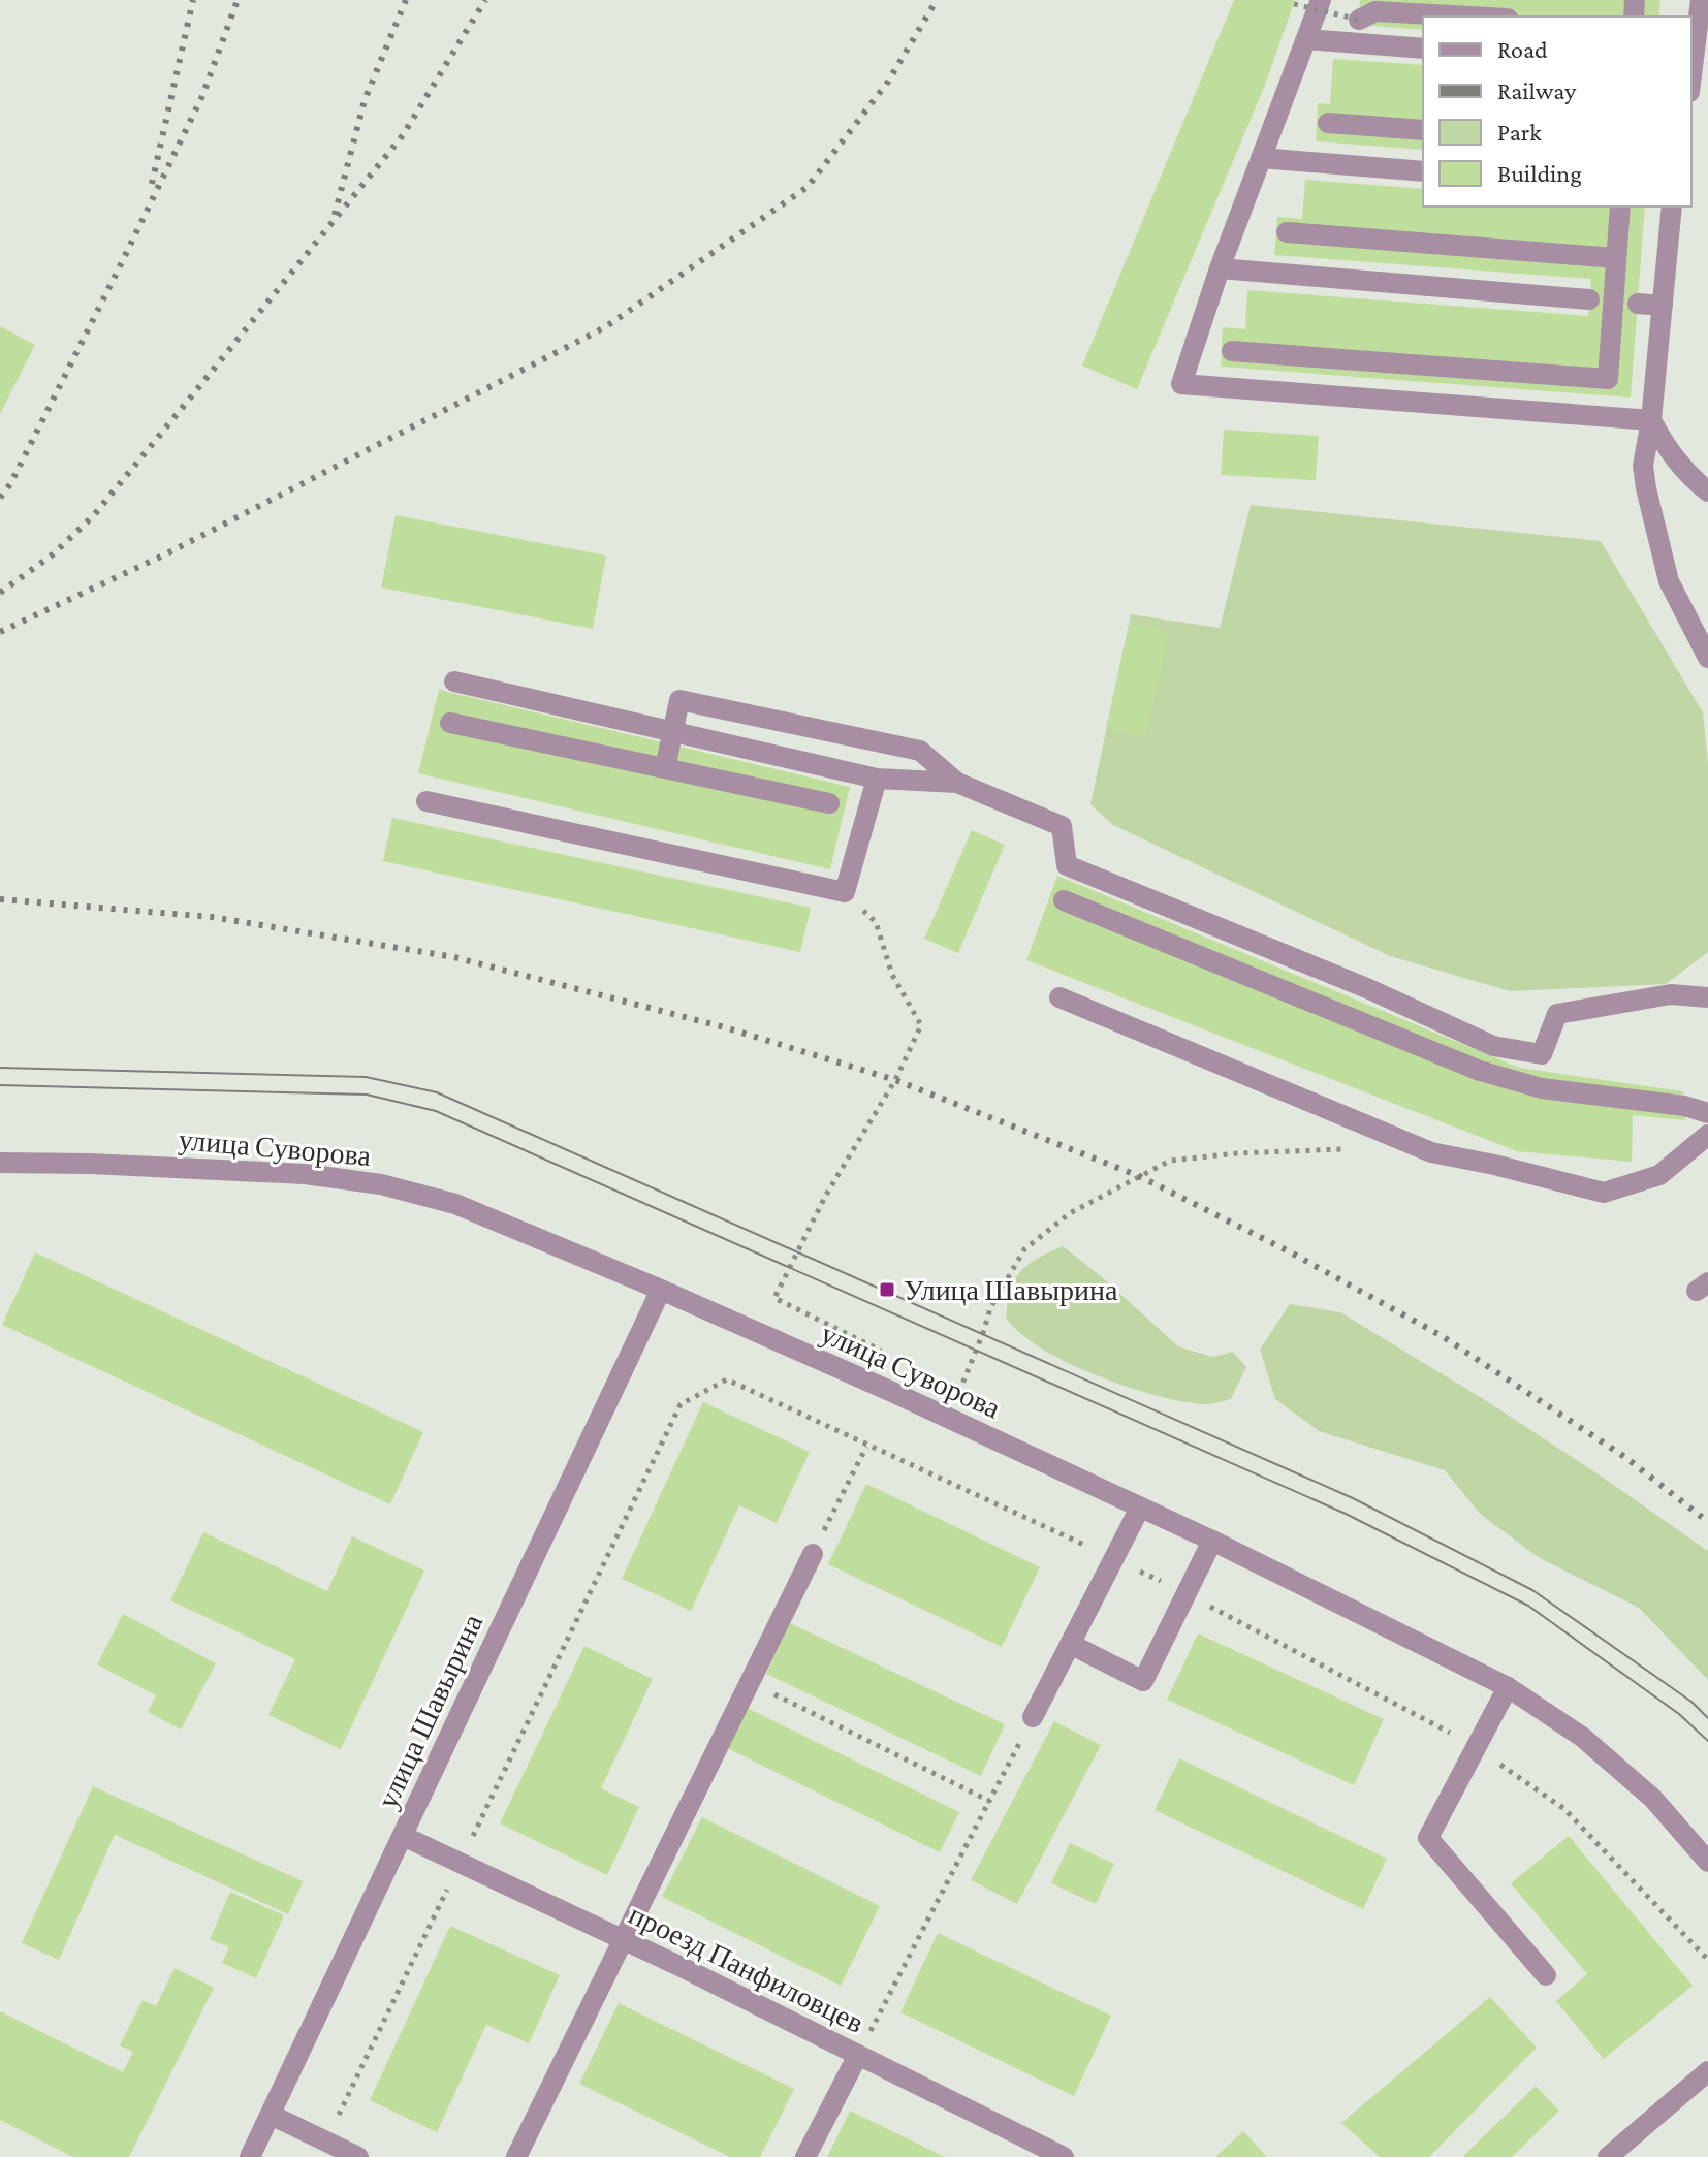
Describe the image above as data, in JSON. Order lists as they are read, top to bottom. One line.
{"streets":{"street":["улица Суворова","улица Шавырина","проезд Панфиловцев"]},"crossings":[["улица Суворова","улица Шавырина"],["улица Шавырина","проезд Панфиловцев"]],"places":{"transit":["Улица Шавырина"]},"legend":["Road","Railway","Park","Building"]}
